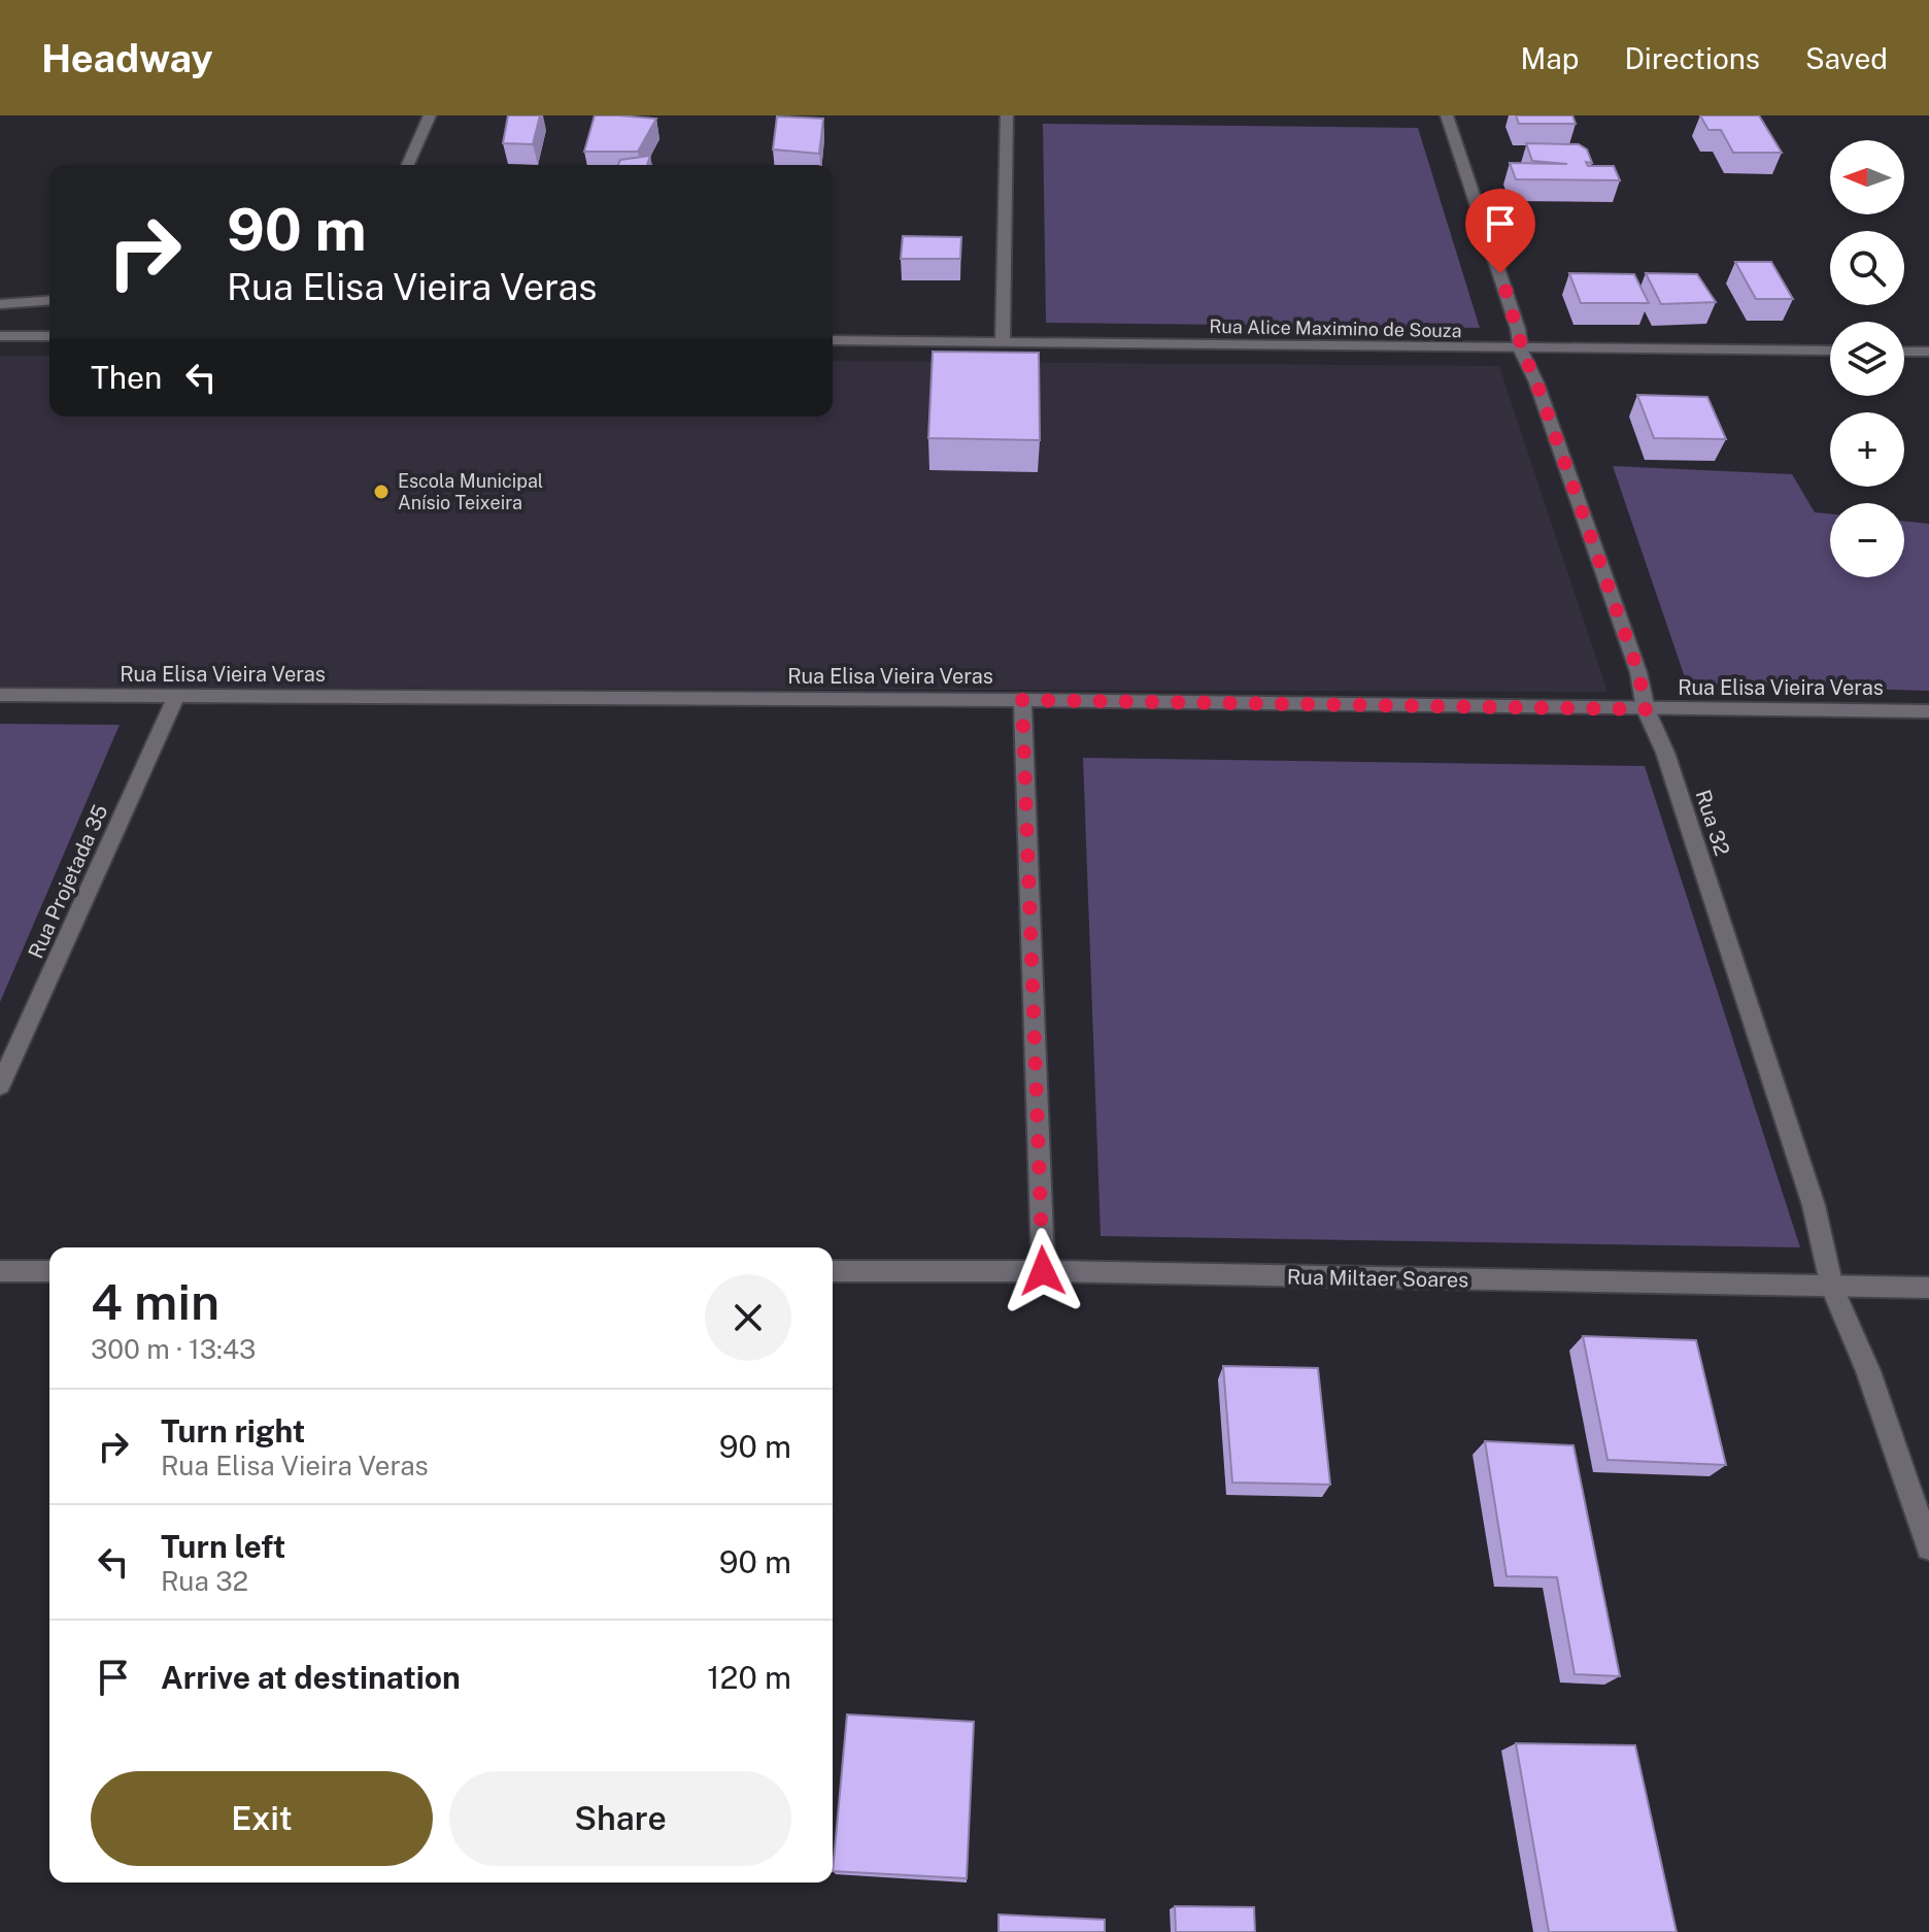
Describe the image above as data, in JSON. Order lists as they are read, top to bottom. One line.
{"streets":{"street":["Rua Alice Maximino de Souza","Rua Elisa Vieira Veras","Rua 32","Rua Projetada 35","Rua Miltaer Soares"]},"crossings":[["Rua Alice Maximino de Souza","Rua 32"],["Rua Elisa Vieira Veras","Rua 32"],["Rua Elisa Vieira Veras","Rua Projetada 35"],["Rua 32","Rua Miltaer Soares"]],"places":["Escola Municipal Anísio Teixeira"],"north":"left","page":{"header":"Headway","nav":["Map","Directions","Saved"],"map_buttons":["+","−"],"turn":["90 m","Rua Elisa Vieira Veras"],"then":"Then","heading":["4 min","300 m · 13:43"],"list":[{"name":"Turn right","note":"Rua Elisa Vieira Veras","value":"90 m"},{"name":"Turn left","note":"Rua 32","value":"90 m"},{"name":"Arrive at destination","value":"120 m"}],"buttons":["Exit","Share"]}}
